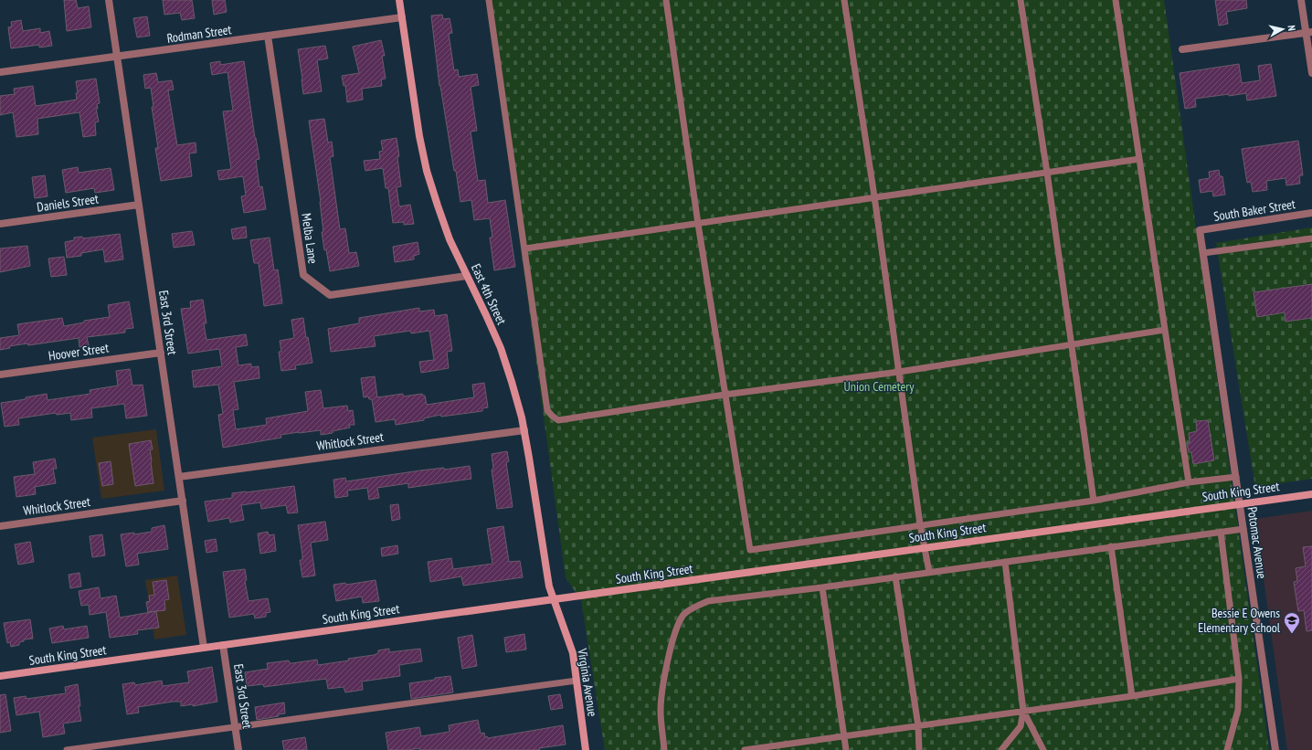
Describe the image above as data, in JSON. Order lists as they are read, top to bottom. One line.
{"streets":{"street":["Rodman Street","Daniels Street","South Baker Street","Melba Lane","East 4th Street","East 3rd Street","Hoover Street","Whitlock Street","South King Street","Potomac Avenue","Virginia Avenue"]},"crossings":[["Rodman Street","Melba Lane"],["Rodman Street","East 4th Street"],["Rodman Street","East 3rd Street"],["Daniels Street","East 3rd Street"],["South Baker Street","Potomac Avenue"],["Melba Lane","East 4th Street"],["East 4th Street","Whitlock Street"],["East 4th Street","South King Street"],["East 4th Street","Virginia Avenue"],["East 3rd Street","Hoover Street"],["East 3rd Street","Whitlock Street"],["East 3rd Street","South King Street"],["South King Street","Potomac Avenue"],["South King Street","Virginia Avenue"]],"parks":["Union Cemetery"],"places":{"school or university":["Bessie E Owens Elementary School"]},"north":"right"}
